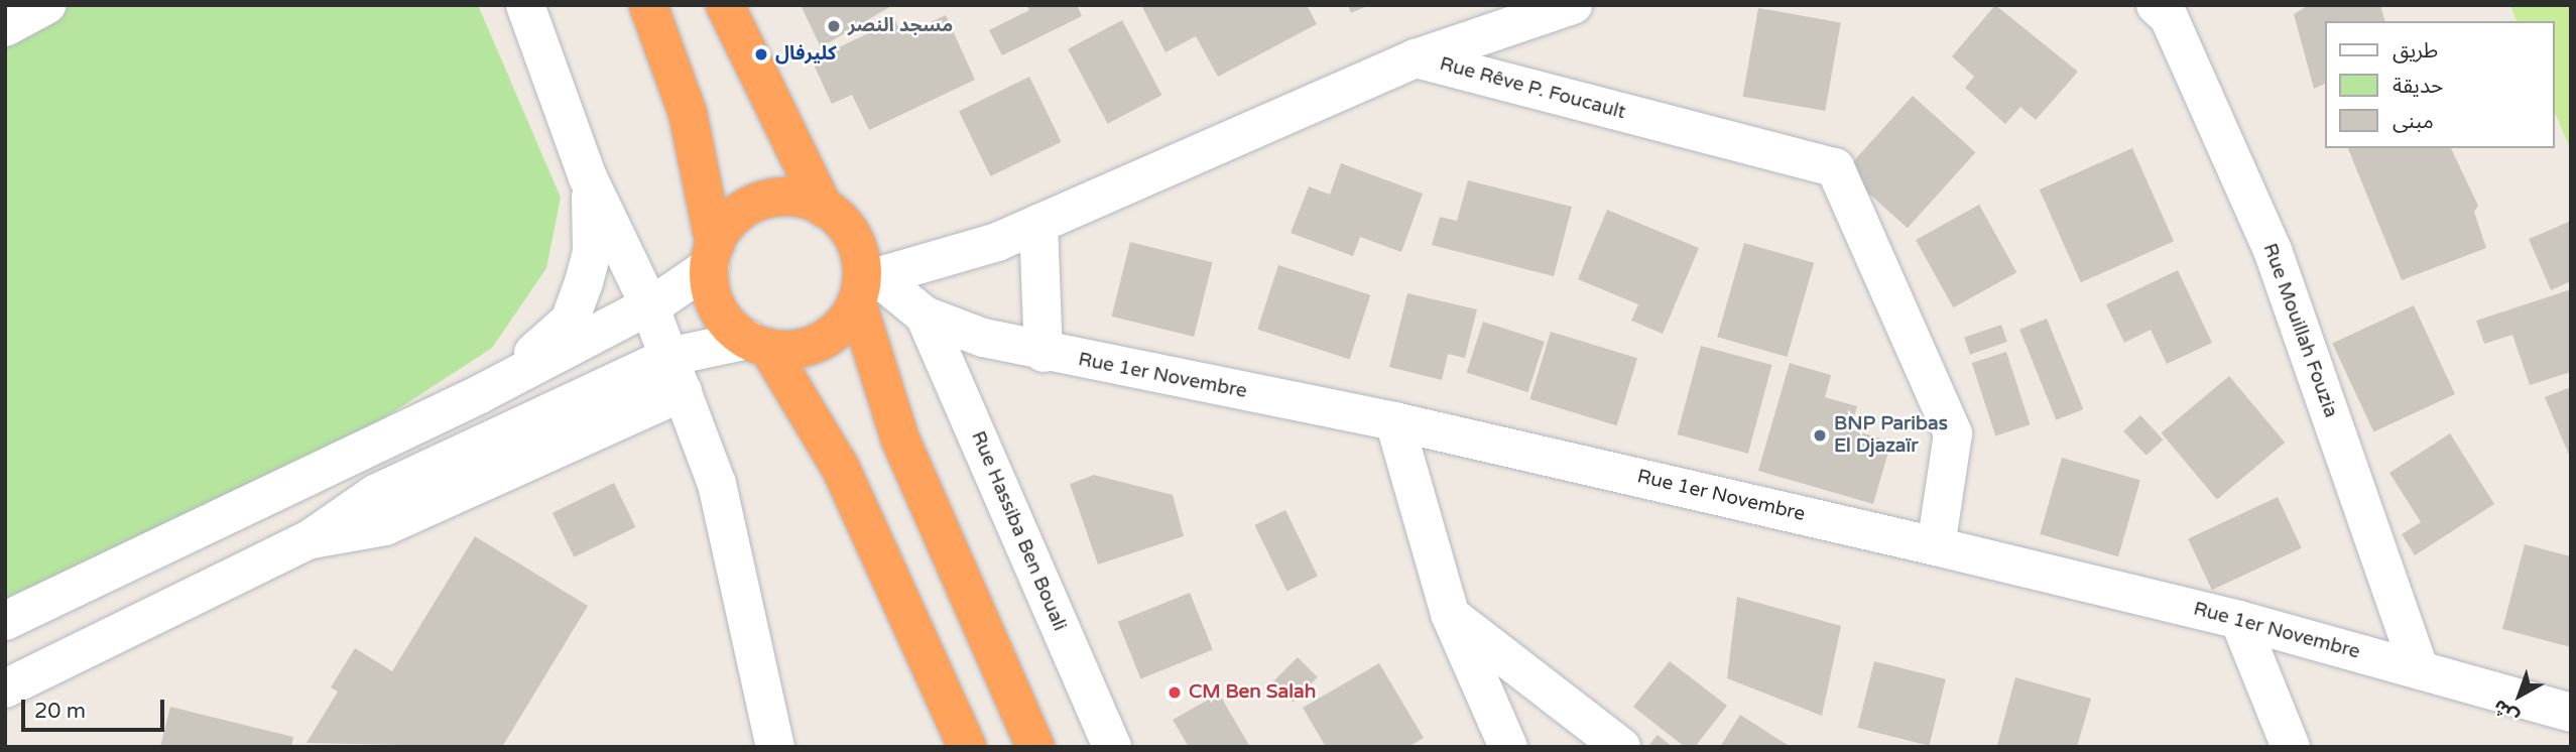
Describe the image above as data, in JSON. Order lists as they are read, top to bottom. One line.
{"streets":{"street":["Rue Rêve P. Foucault","Rue Mouillah Fouzia","Rue 1er Novembre","Rue Hassiba Ben Bouali"]},"crossings":[["Rue Rêve P. Foucault","Rue 1er Novembre"],["Rue Mouillah Fouzia","Rue 1er Novembre"],["Rue 1er Novembre","Rue Hassiba Ben Bouali"]],"places":["مسجد النصر","كليرفال","BNP Paribas El Djazaïr","CM Ben Salah"],"legend":["طريق","حديقة","مبنى"],"scale_bar":"20 m","north":"bottom left"}
